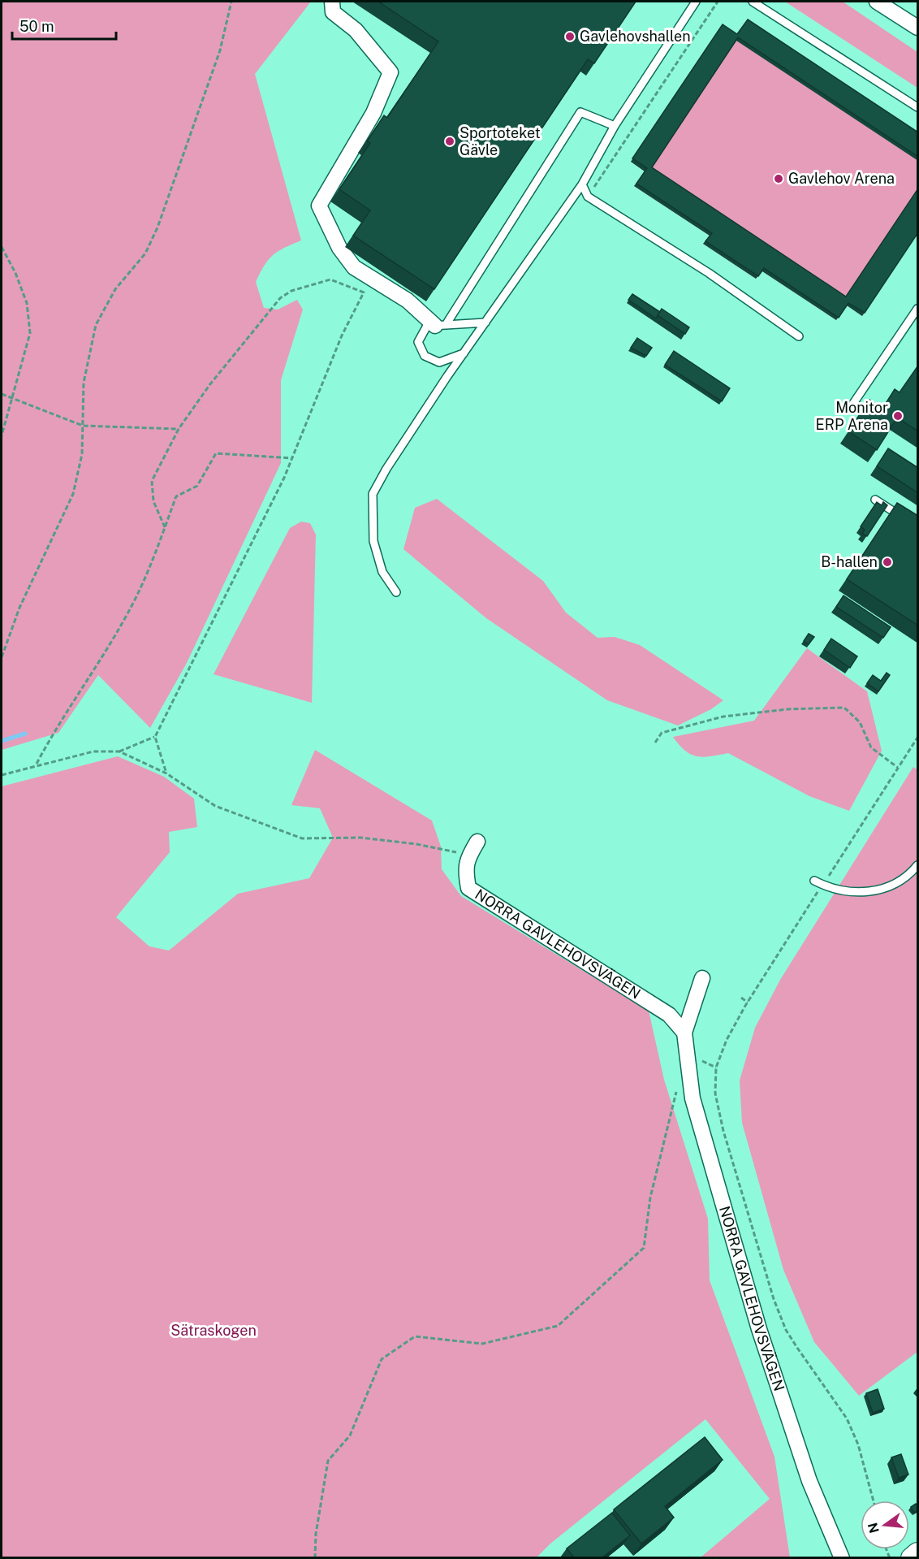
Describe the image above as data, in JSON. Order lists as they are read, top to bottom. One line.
{"streets":{"street":["NORRA GAVLEHOVSVÄGEN"]},"parks":["Sätraskogen"],"places":["Gavlehovshallen","Sportoteket Gävle","Gavlehov Arena","Monitor ERP Arena","B-hallen"],"scale_bar":"50 m","north":"left"}
